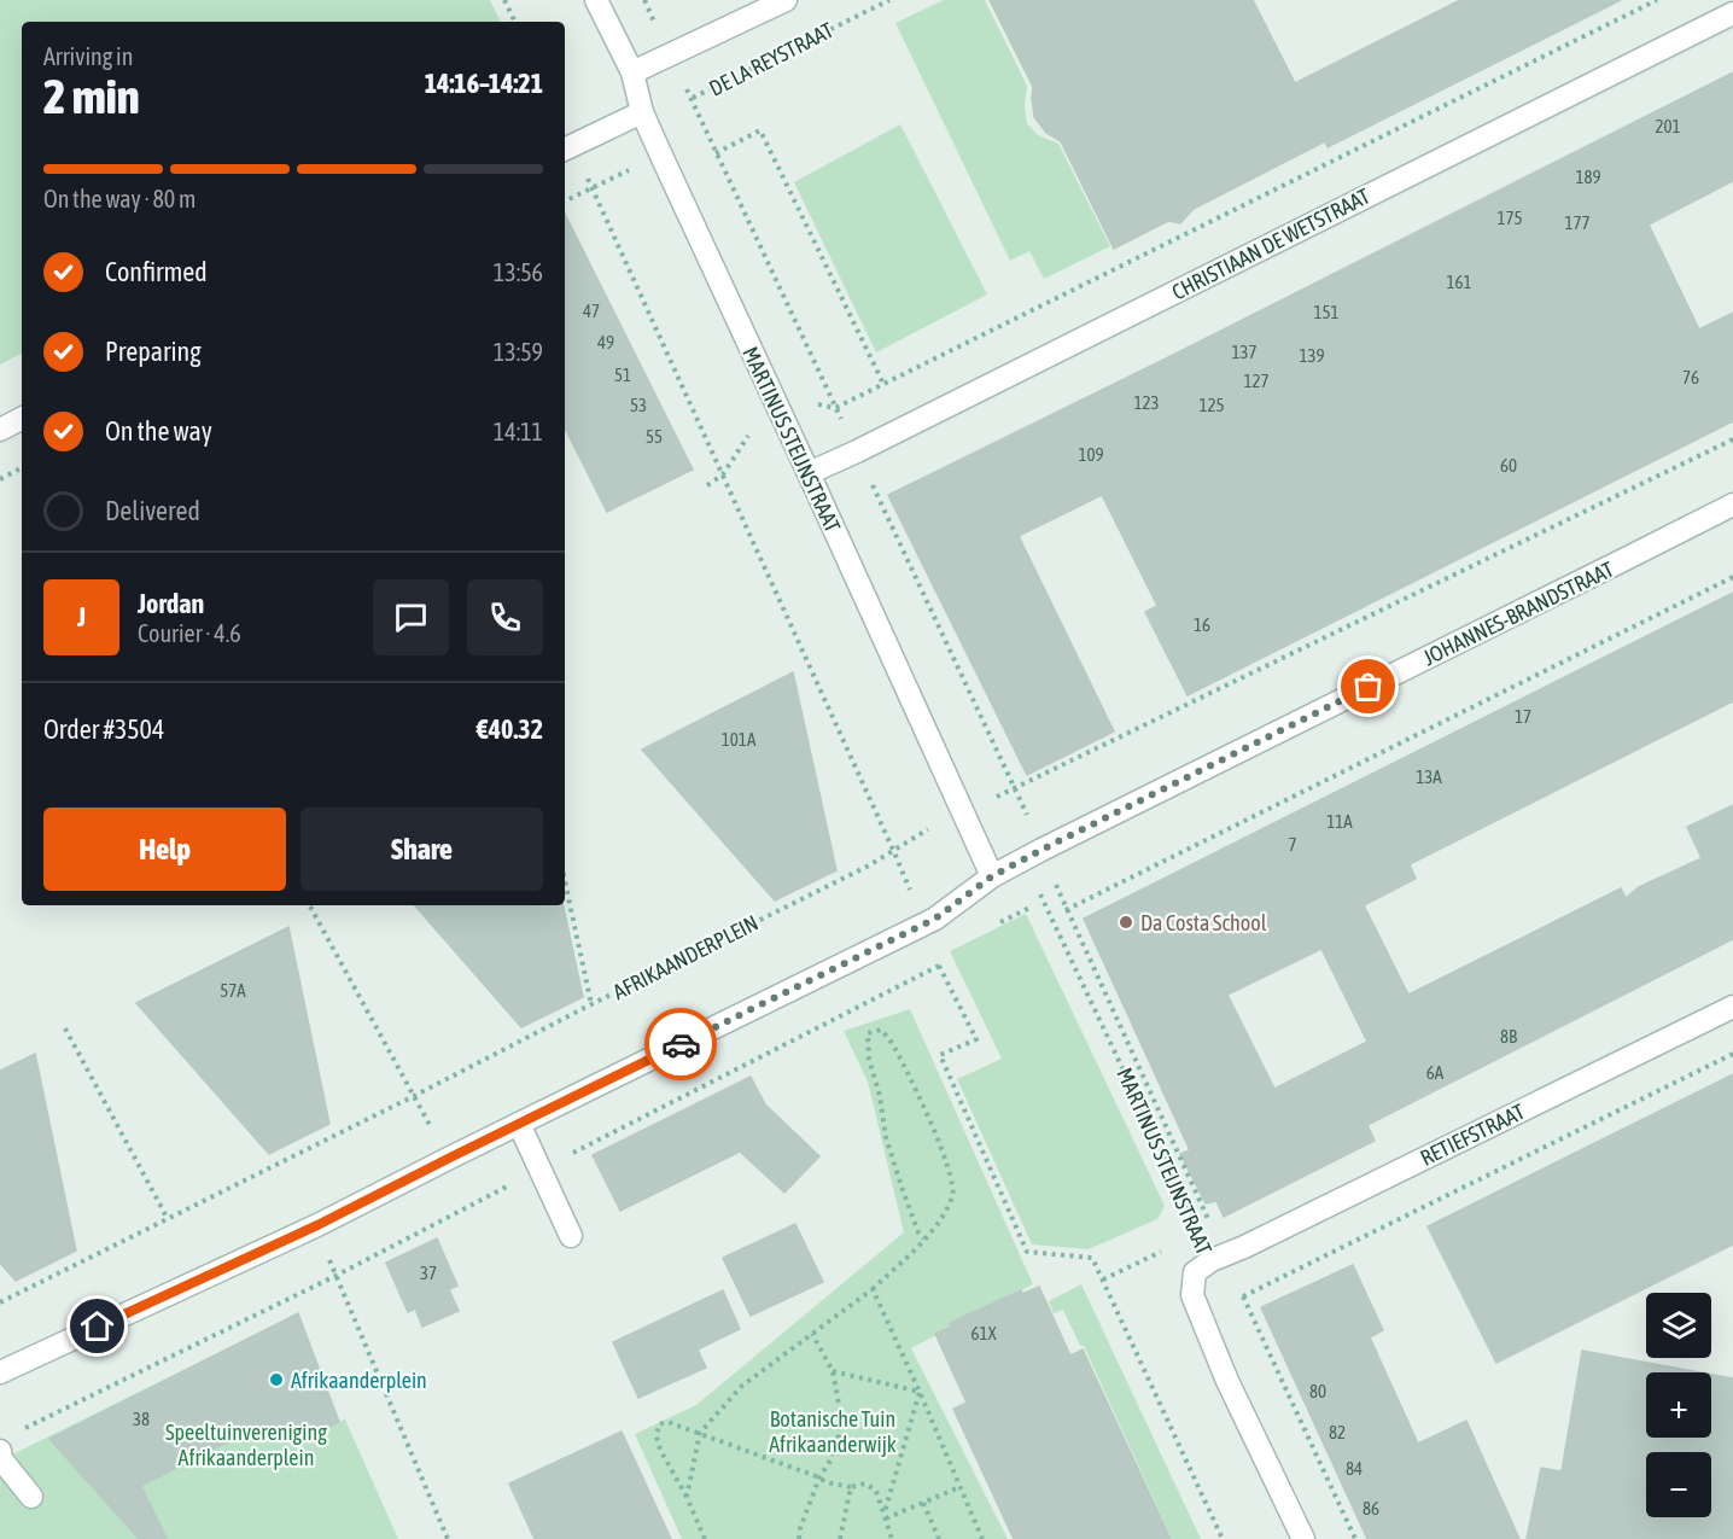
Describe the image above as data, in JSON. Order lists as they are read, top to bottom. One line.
{"streets":{"street":["CHRISTIAAN DE WETSTRAAT","MARTINUS STEIJNSTRAAT","JOHANNES-BRANDSTRAAT","RETIEFSTRAAT"],"path":["DE LA REYSTRAAT","AFRIKAANDERPLEIN"]},"crossings":[["CHRISTIAAN DE WETSTRAAT","MARTINUS STEIJNSTRAAT"],["MARTINUS STEIJNSTRAAT","JOHANNES-BRANDSTRAAT"],["MARTINUS STEIJNSTRAAT","RETIEFSTRAAT"]],"parks":["Botanische Tuin Afrikaanderwijk","Speeltuinvereniging Afrikaanderplein"],"places":["Da Costa School","Afrikaanderplein"],"house_numbers":["201","189","175","177","161","47","151","49","137","139","51","76","127","123","53","125","55","109","60","16","17","101A","13A","11A","7","57A","8B","6A","37","61X","80","38","82","84","86"],"page":{"heading":["2 min","Arriving in","14:16–14:21"],"panel":["Jordan","Courier · 4.6","Order #3504","€40.32"],"bar":"On the way · 80 m","list":[["Confirmed","13:56"],["Preparing","13:59"],["On the way","14:11"],"Delivered"],"round":"J","buttons":["Help","Share"],"map_buttons":["+","−"]}}
